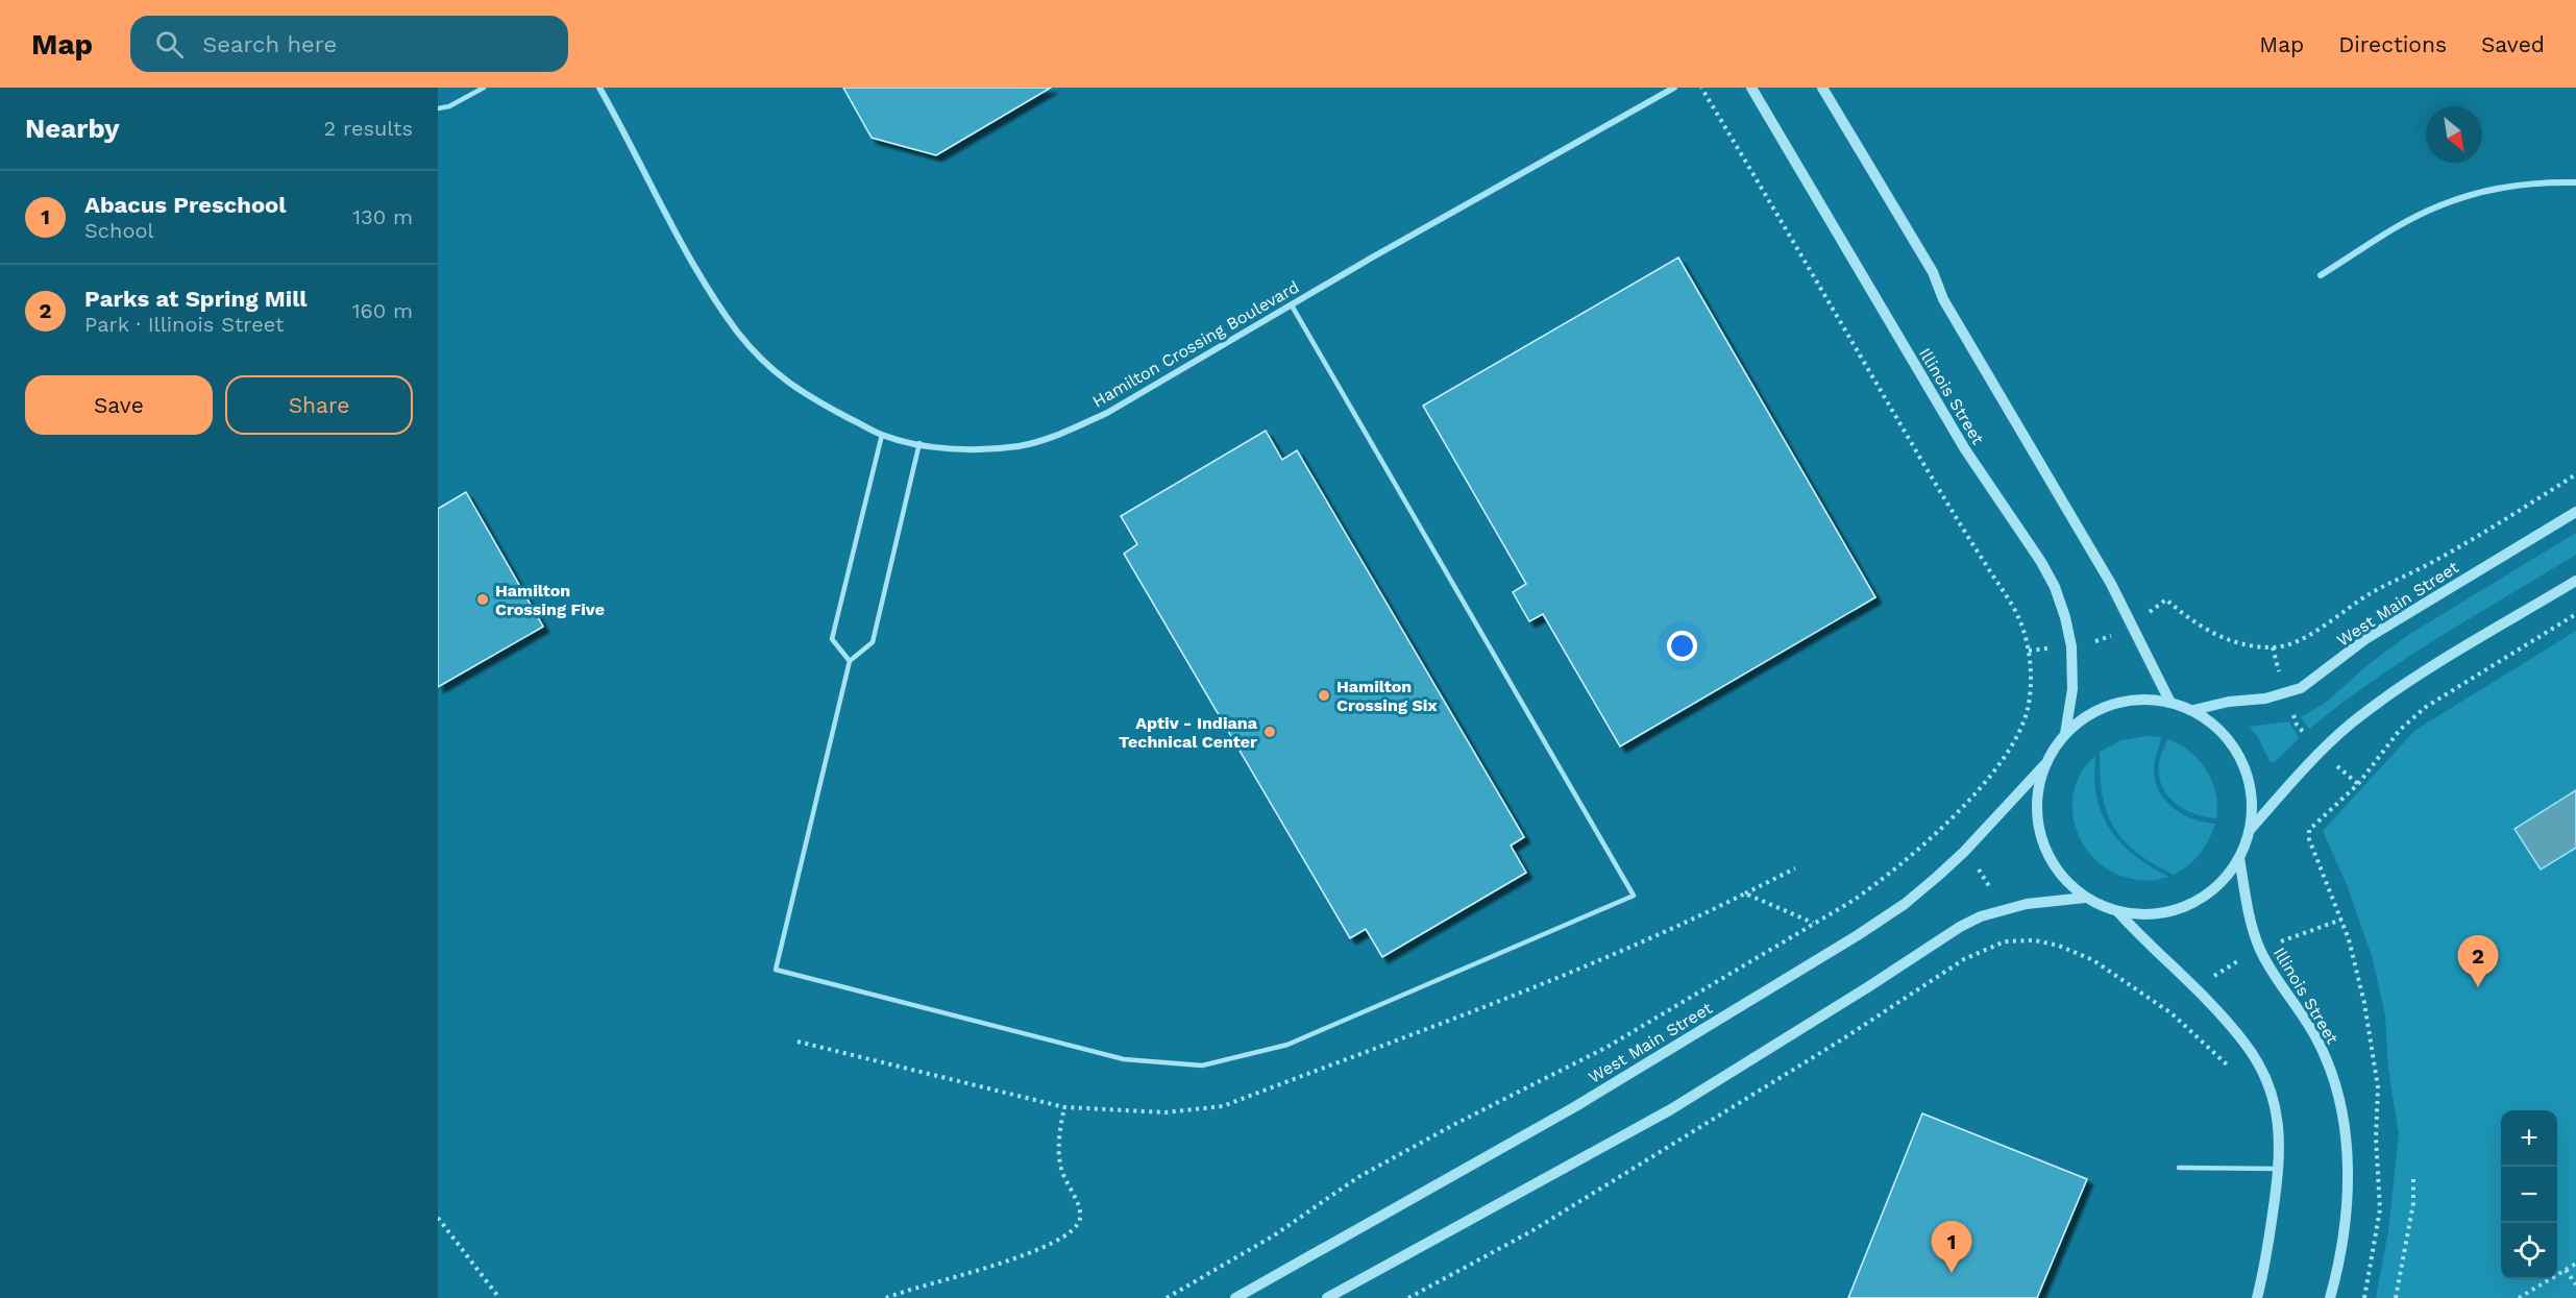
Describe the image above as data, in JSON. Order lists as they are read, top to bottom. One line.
{"streets":{"street":["Hamilton Crossing Boulevard","Illinois Street","West Main Street"]},"crossings":[["Illinois Street","West Main Street"]],"places":["Hamilton Crossing Five","Hamilton Crossing Six","Aptiv - Indiana Technical Center"],"north":"bottom right","page":{"header":"Map","search":"Search here","nav":["Map","Directions","Saved"],"heading":["Nearby","2 results"],"list":[{"mark":"1","name":"Abacus Preschool","note":"School","value":"130 m"},{"mark":"2","name":"Parks at Spring Mill","note":"Park · Illinois Street","value":"160 m"}],"buttons":["Save","Share"],"pins":["2","1"],"map_buttons":["+","−"]}}
